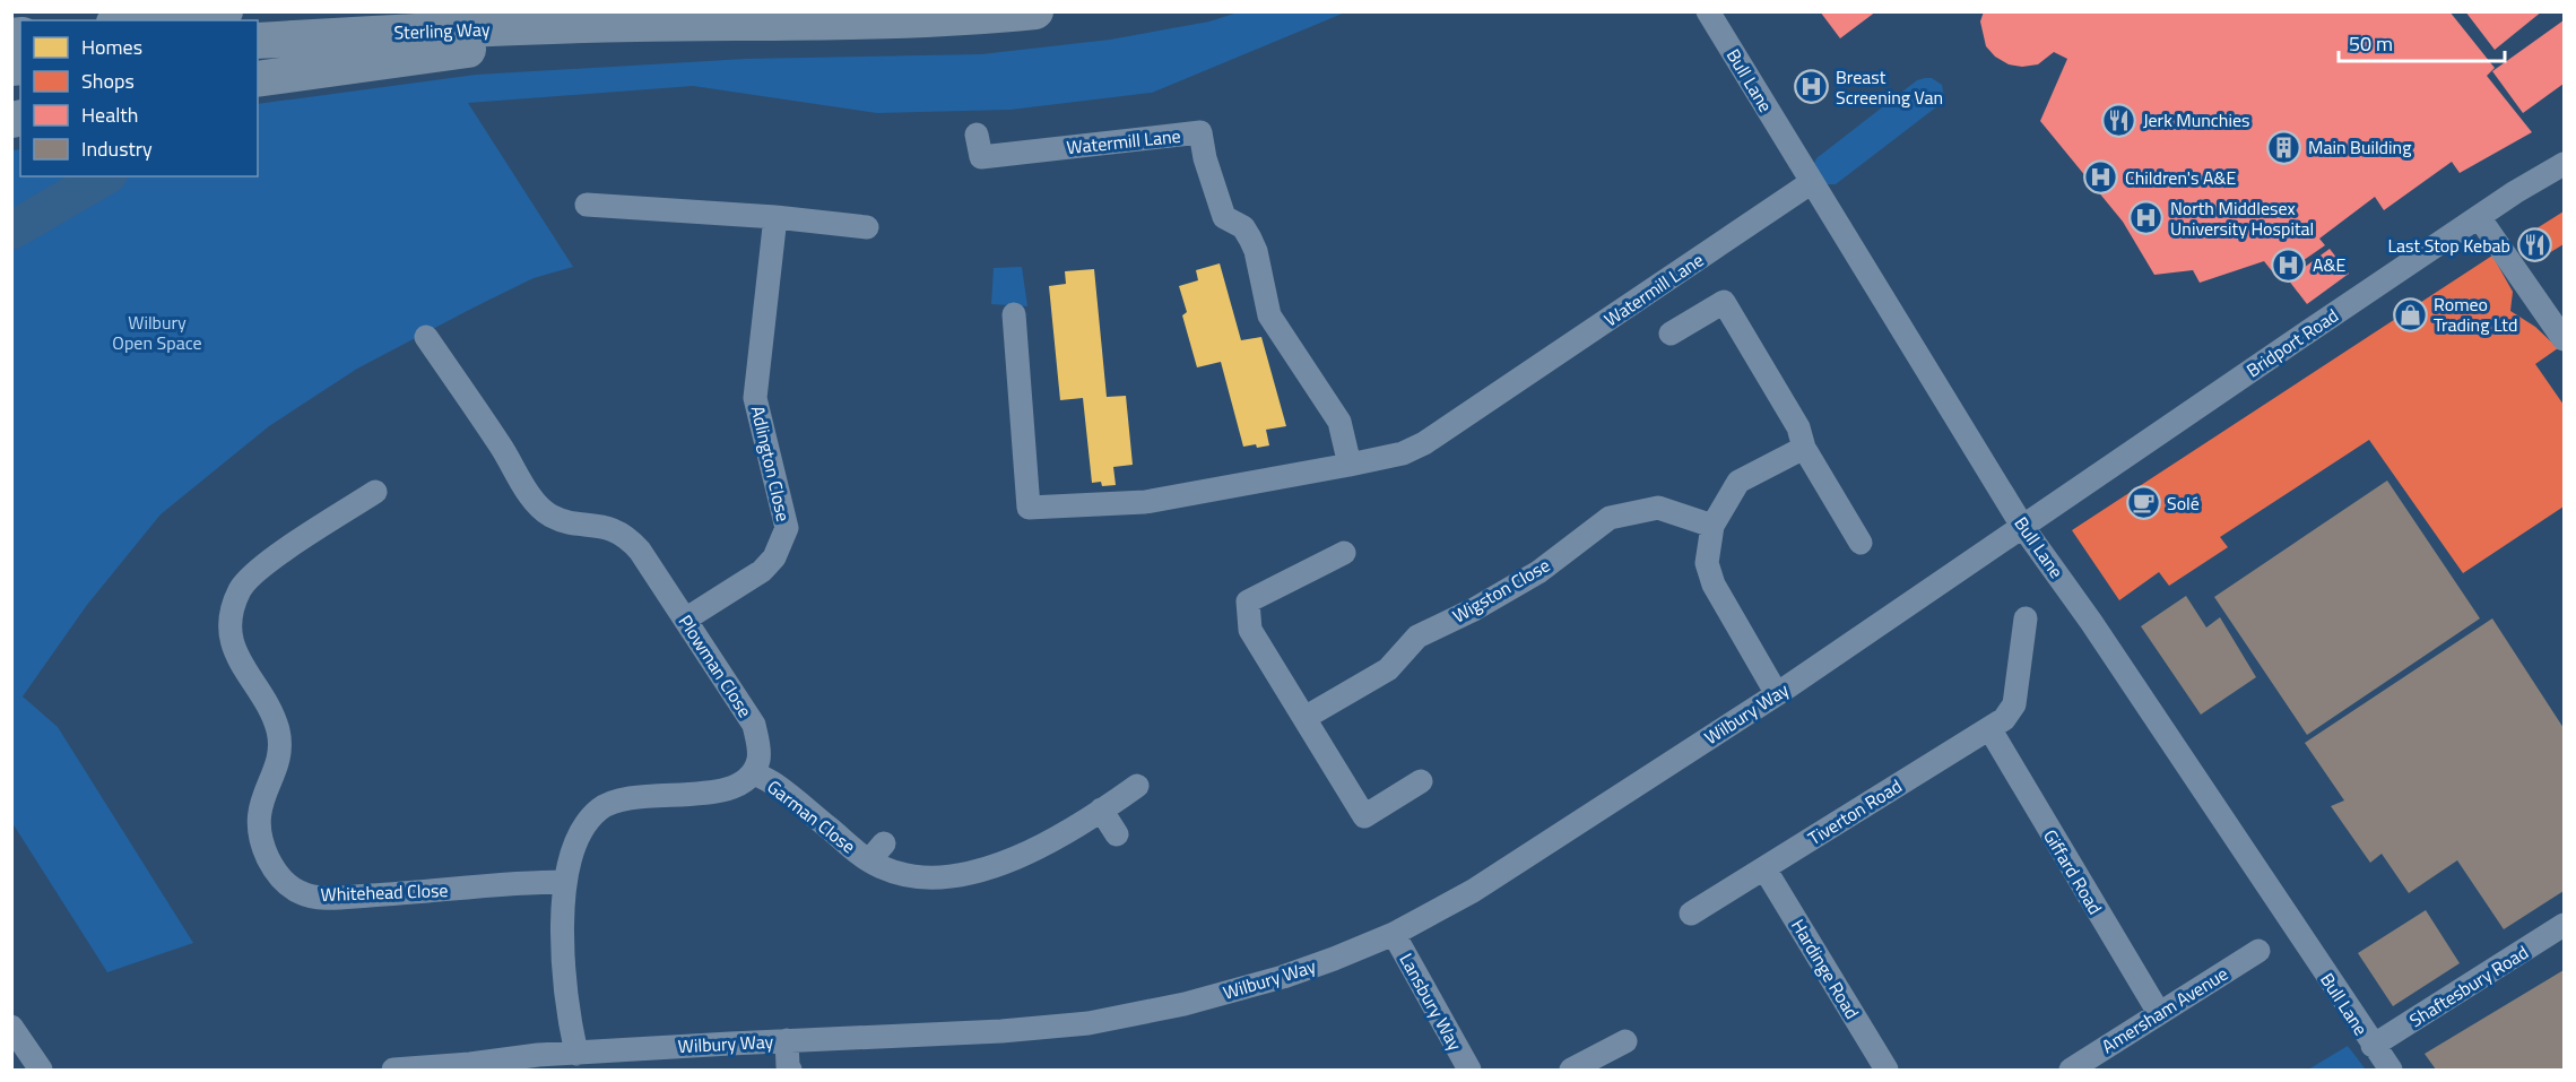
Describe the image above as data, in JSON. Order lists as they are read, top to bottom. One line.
{"streets":{"highway":["Sterling Way"],"street":["Bull Lane","Watermill Lane","Bridport Road","Adlington Close","Wigston Close","Plowman Close","Wilbury Way","Tiverton Road","Garman Close","Giffard Road","Whitehead Close","Hardinge Road","Shaftesbury Road","Lansbury Way","Amersham Avenue"]},"crossings":[["Bull Lane","Watermill Lane"],["Bull Lane","Bridport Road"],["Bull Lane","Wilbury Way"],["Bull Lane","Shaftesbury Road"],["Bridport Road","Wilbury Way"],["Adlington Close","Plowman Close"],["Plowman Close","Garman Close"],["Wilbury Way","Lansbury Way"],["Tiverton Road","Giffard Road"],["Tiverton Road","Hardinge Road"],["Giffard Road","Amersham Avenue"]],"parks":["Wilbury Open Space"],"places":{"hospital":["Breast Screening Van","Children's A&E","North Middlesex University Hospital","A&E"],"restaurant":["Jerk Munchies","Last Stop Kebab"],"building":["Main Building"],"shop":["Romeo Trading Ltd"],"cafe":["Solé"]},"legend":["Homes","Shops","Health","Industry"],"scale_bar":"50 m"}
